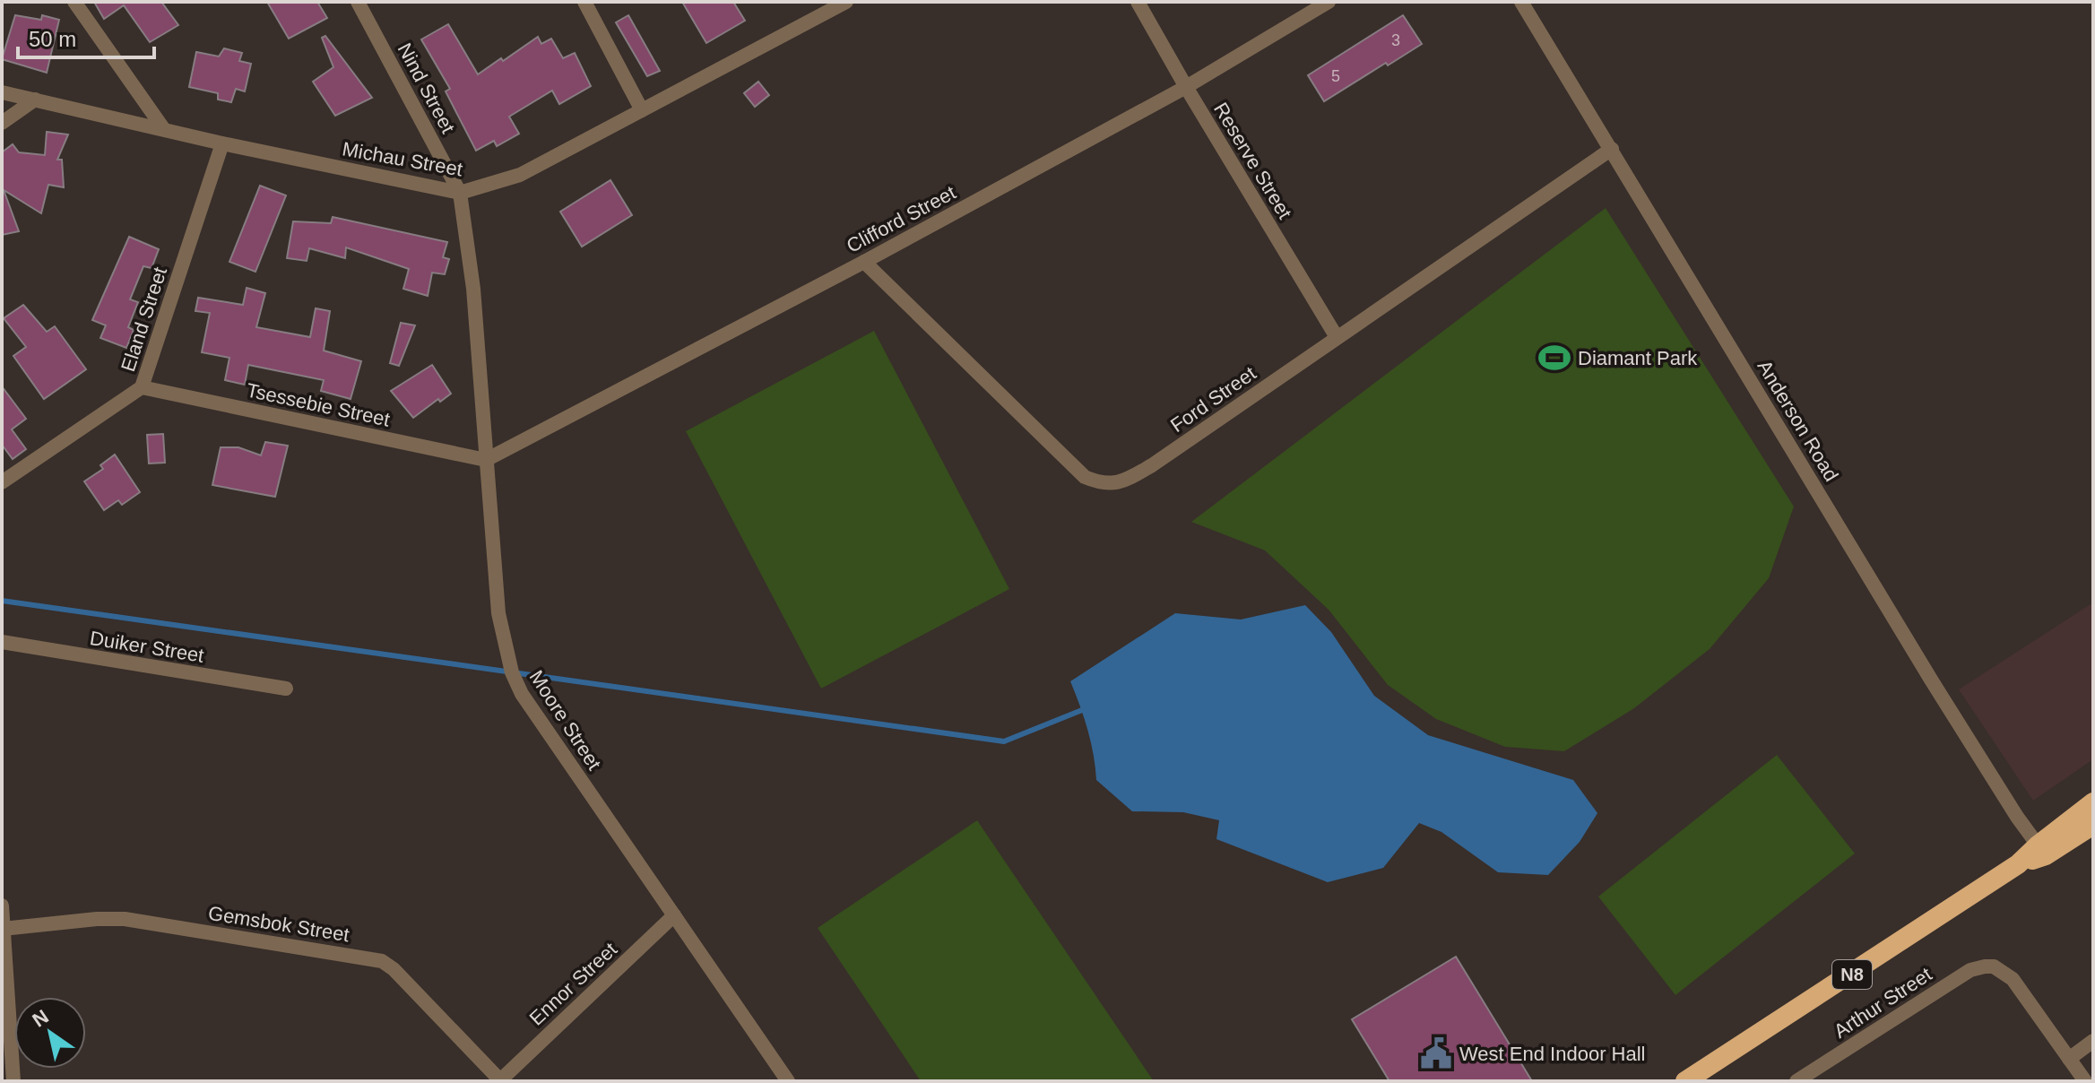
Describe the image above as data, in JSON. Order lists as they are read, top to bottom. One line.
{"streets":{"highway":["N8"],"street":["Nind Street","Michau Street","Reserve Street","Clifford Street","Eland Street","Ford Street","Tsessebie Street","Anderson Road","Duiker Street","Moore Street","Gemsbok Street","Ennor Street","Arthur Street"]},"crossings":[["Nind Street","Michau Street"],["Nind Street","Moore Street"],["Michau Street","Eland Street"],["Michau Street","Moore Street"],["Reserve Street","Clifford Street"],["Reserve Street","Ford Street"],["Clifford Street","Ford Street"],["Clifford Street","Tsessebie Street"],["Clifford Street","Moore Street"],["Eland Street","Tsessebie Street"],["Ford Street","Anderson Road"],["Tsessebie Street","Moore Street"],["Anderson Road","N8"],["Moore Street","Ennor Street"],["Gemsbok Street","Ennor Street"]],"places":{"sports":["Diamant Park"],"public building":["West End Indoor Hall"]},"house_numbers":["3","5"],"scale_bar":"50 m","north":"top left"}
